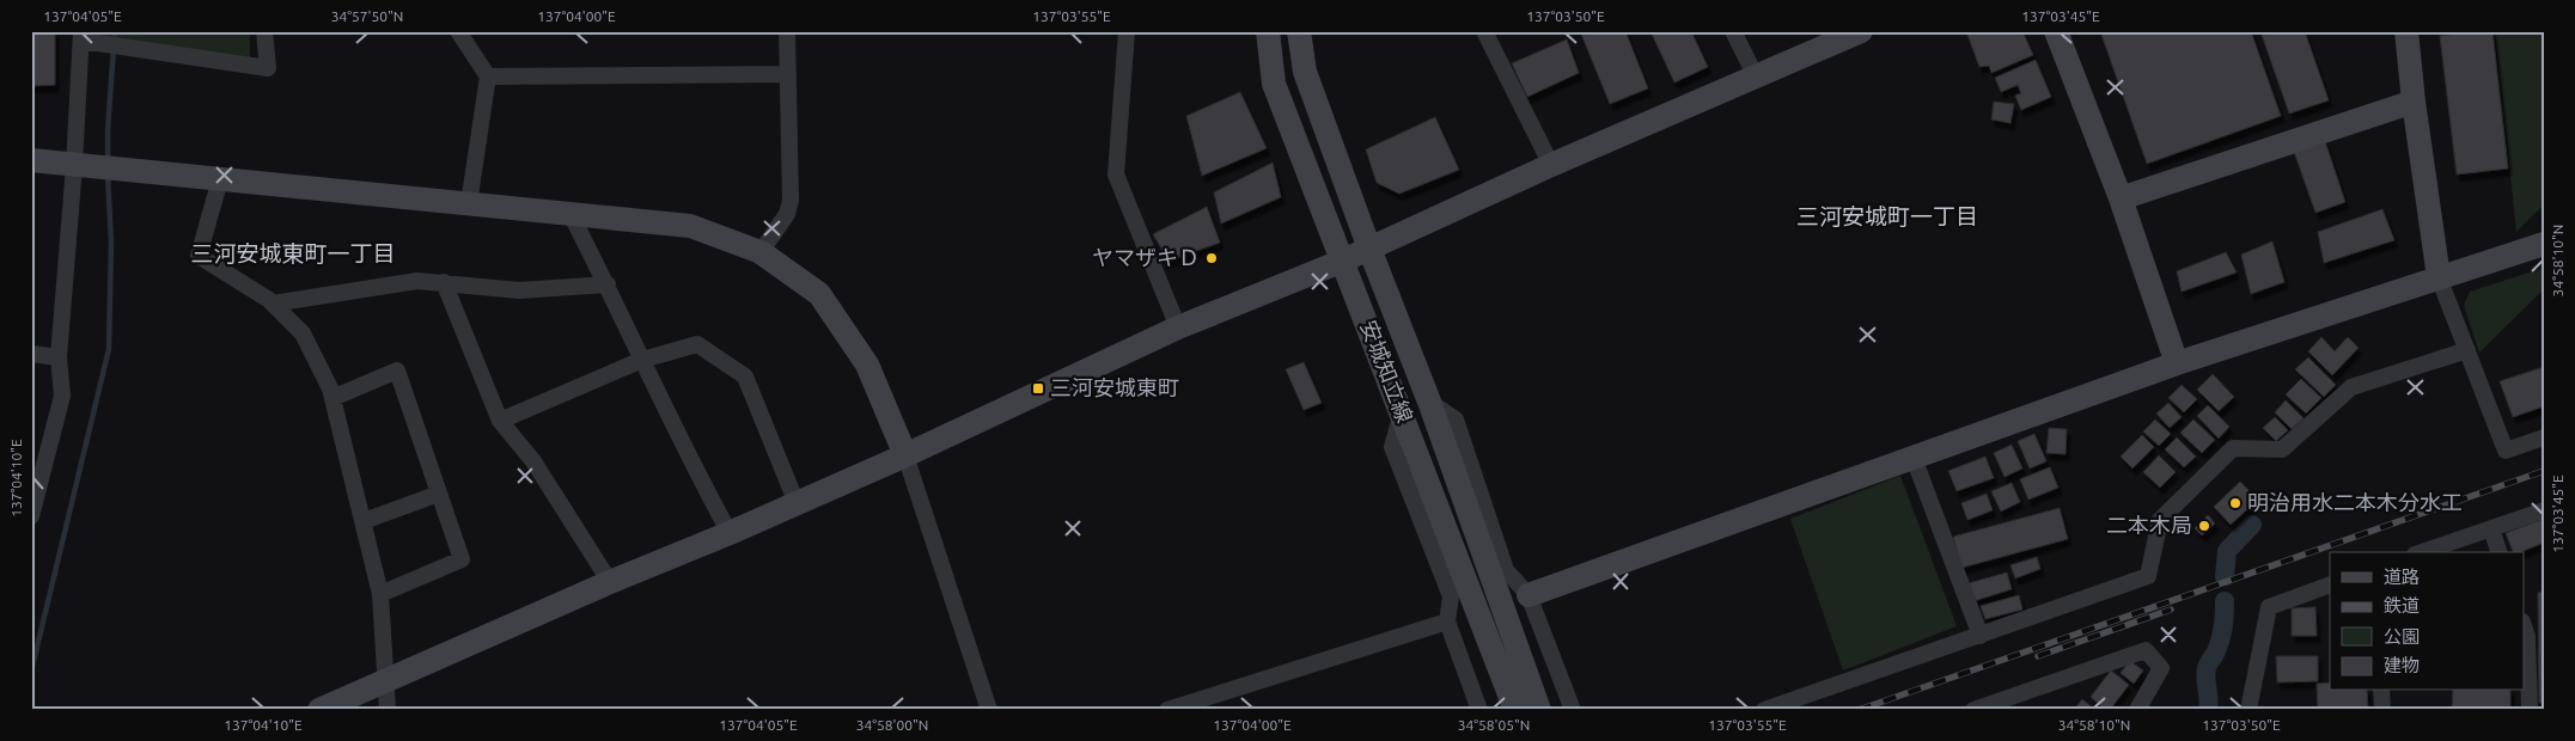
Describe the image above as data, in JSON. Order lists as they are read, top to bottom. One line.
{"streets":{"street":["安城知立線"]},"districts":["三河安城町一丁目","三河安城東町一丁目"],"places":{"other":["ヤマザキＤ","明治用水二本木分水工","二本木局"],"transit":["三河安城東町"]},"legend":["道路","鉄道","公園","建物"],"coordinates":["137°04'05\"E","34°57'50\"N","137°04'00\"E","137°03'55\"E","137°03'50\"E","137°03'45\"E","34°58'10\"N","137°04'10\"E","34°58'00\"N","34°58'05\"N"]}
